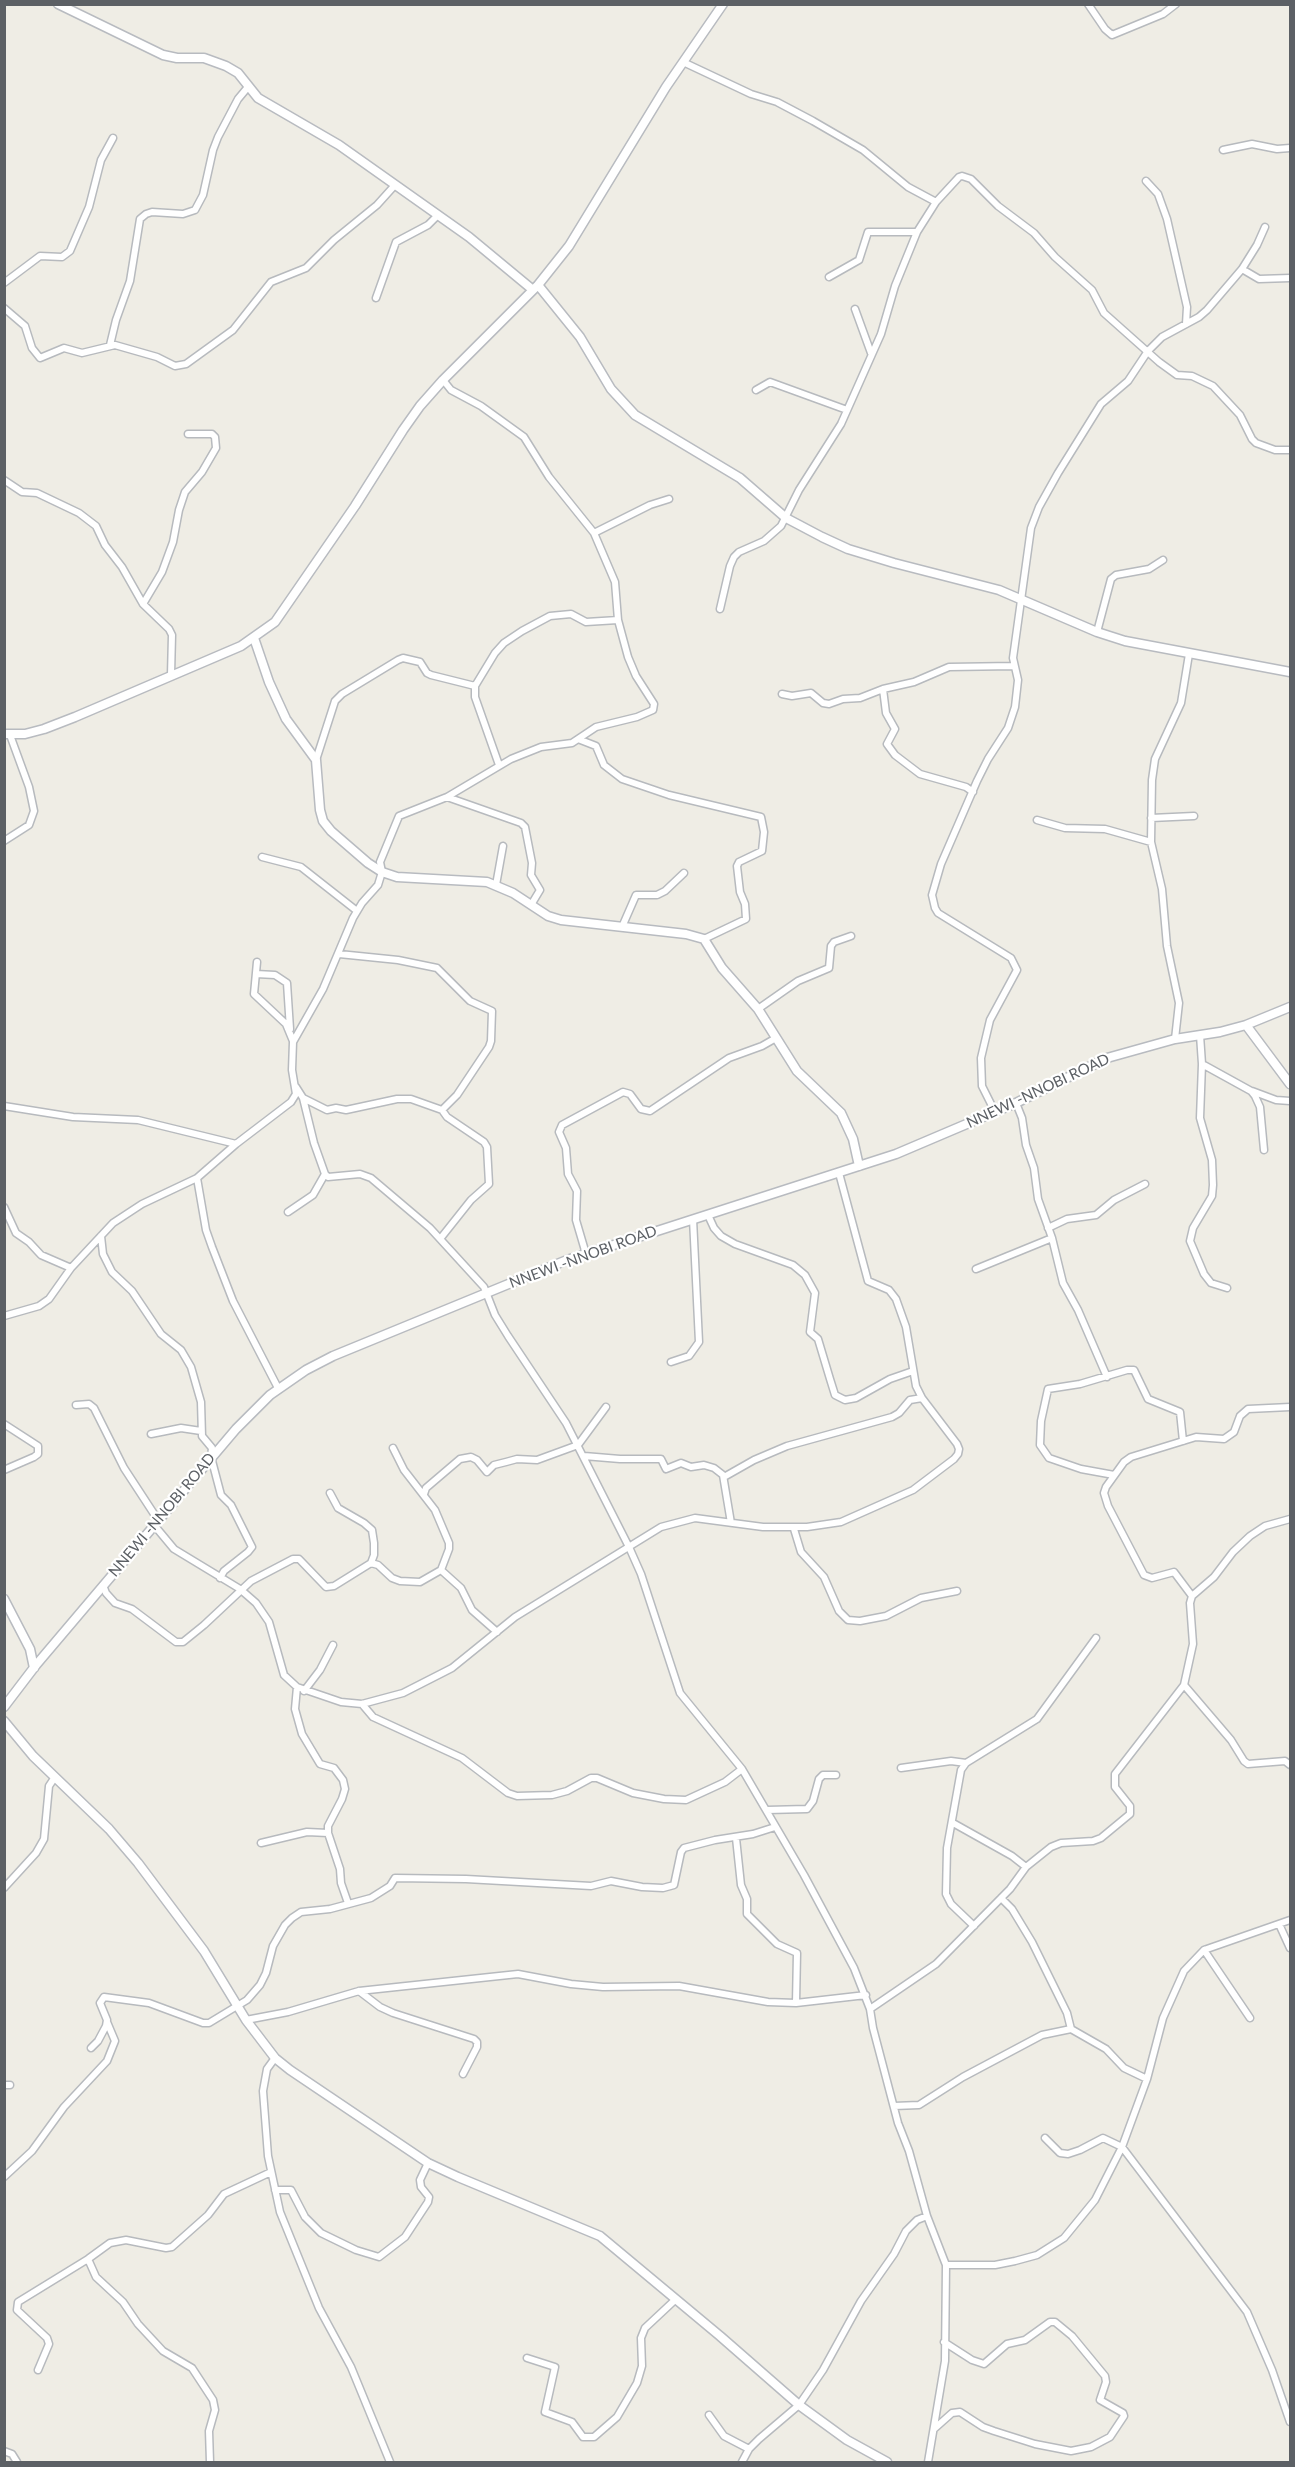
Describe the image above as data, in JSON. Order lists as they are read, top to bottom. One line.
{"streets":{"main road":["NNEWI -NNOBI ROAD"]}}
